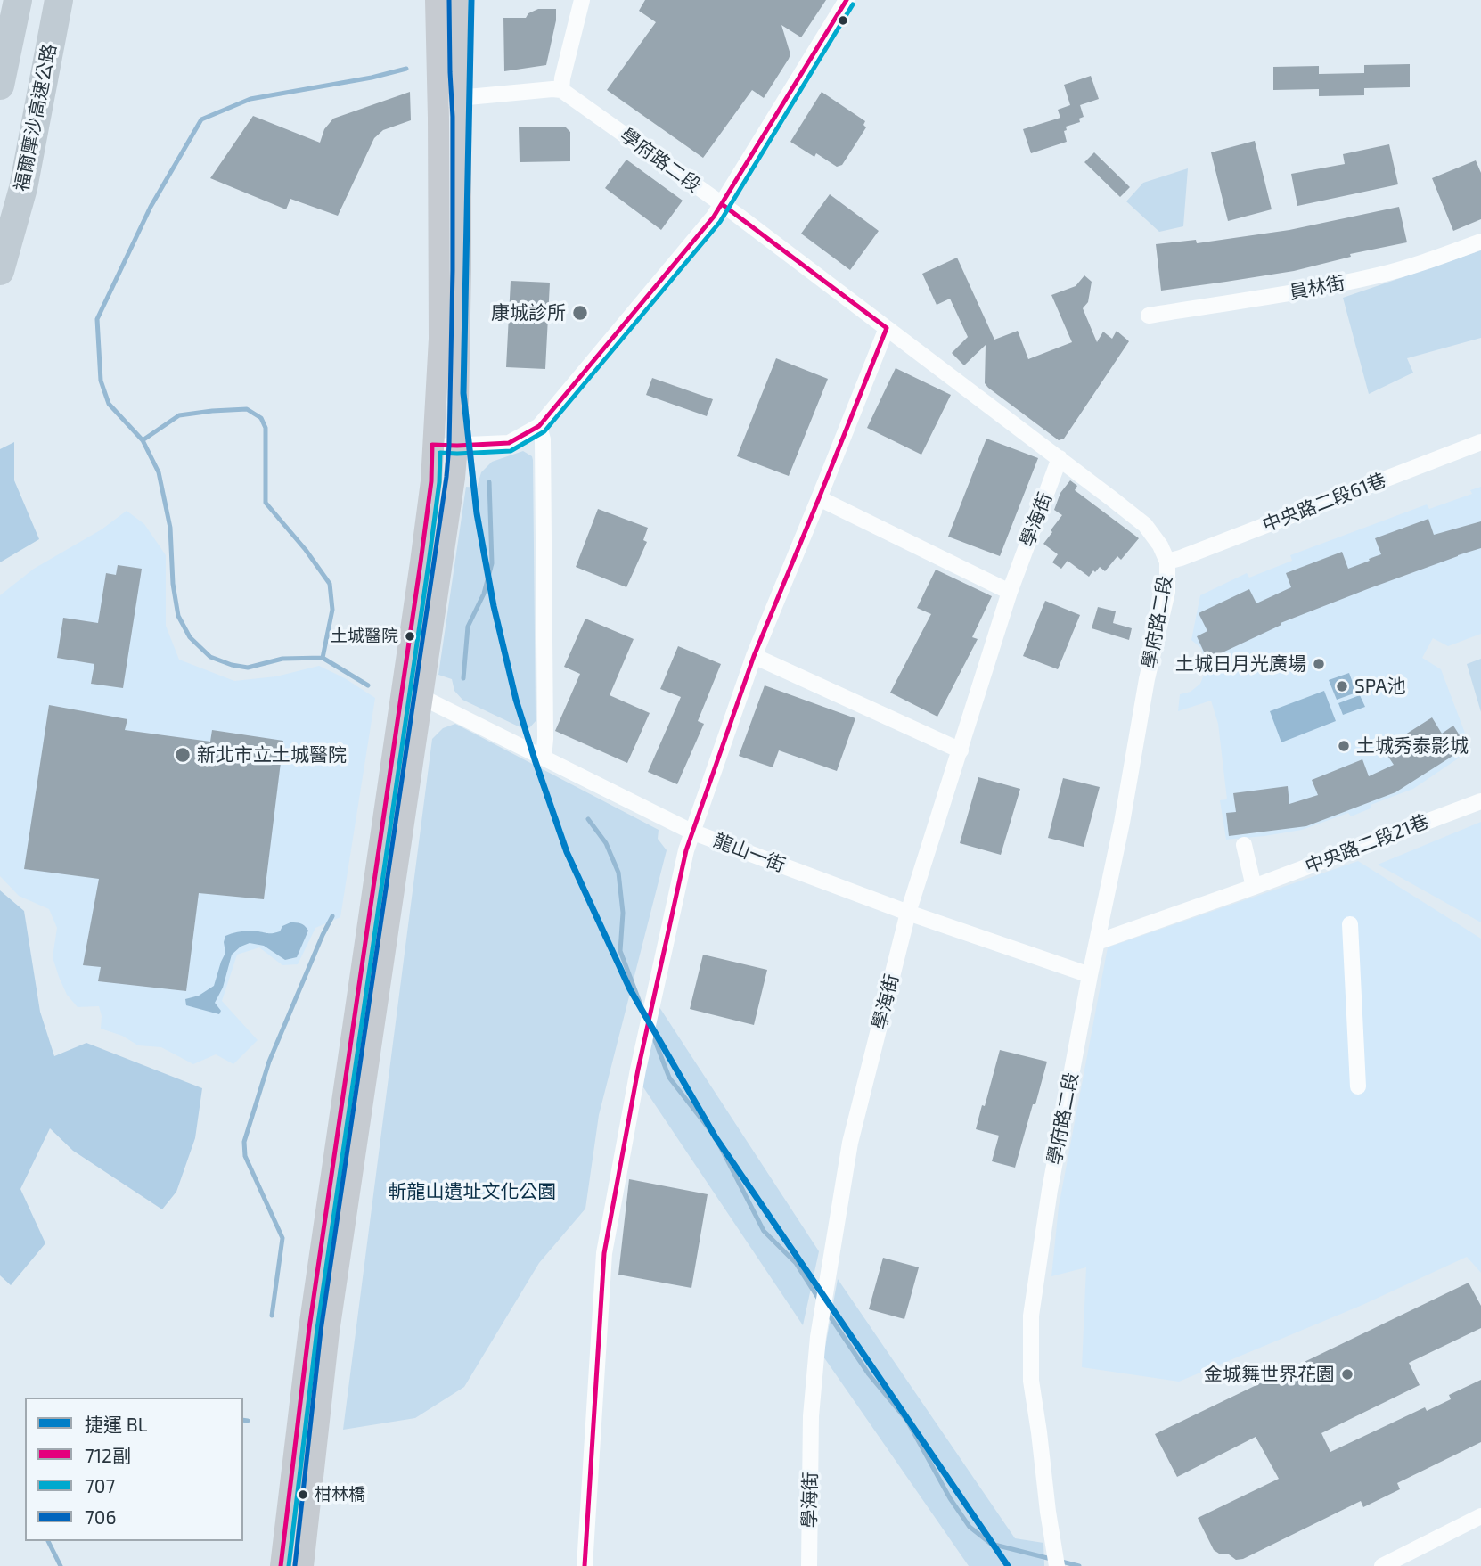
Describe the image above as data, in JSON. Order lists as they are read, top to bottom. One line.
{"streets":{"highway":["福爾摩沙高速公路"],"street":["學府路二段","員林街","中央路二段61巷","學海街","中央路二段21巷","龍山一街"]},"crossings":[["學府路二段","中央路二段61巷"],["學府路二段","學海街"],["學府路二段","中央路二段21巷"],["學府路二段","龍山一街"],["學海街","龍山一街"]],"parks":["斬龍山遺址文化公園"],"places":["康城診所","土城醫院","土城日月光廣場","SPA池","土城秀泰影城","新北市立土城醫院","金城舞世界花園","柑林橋"],"lines":["metro line BL","transit line 712副","transit line 706","transit line 707"],"legend":["捷運 BL","712副","707","706"]}
